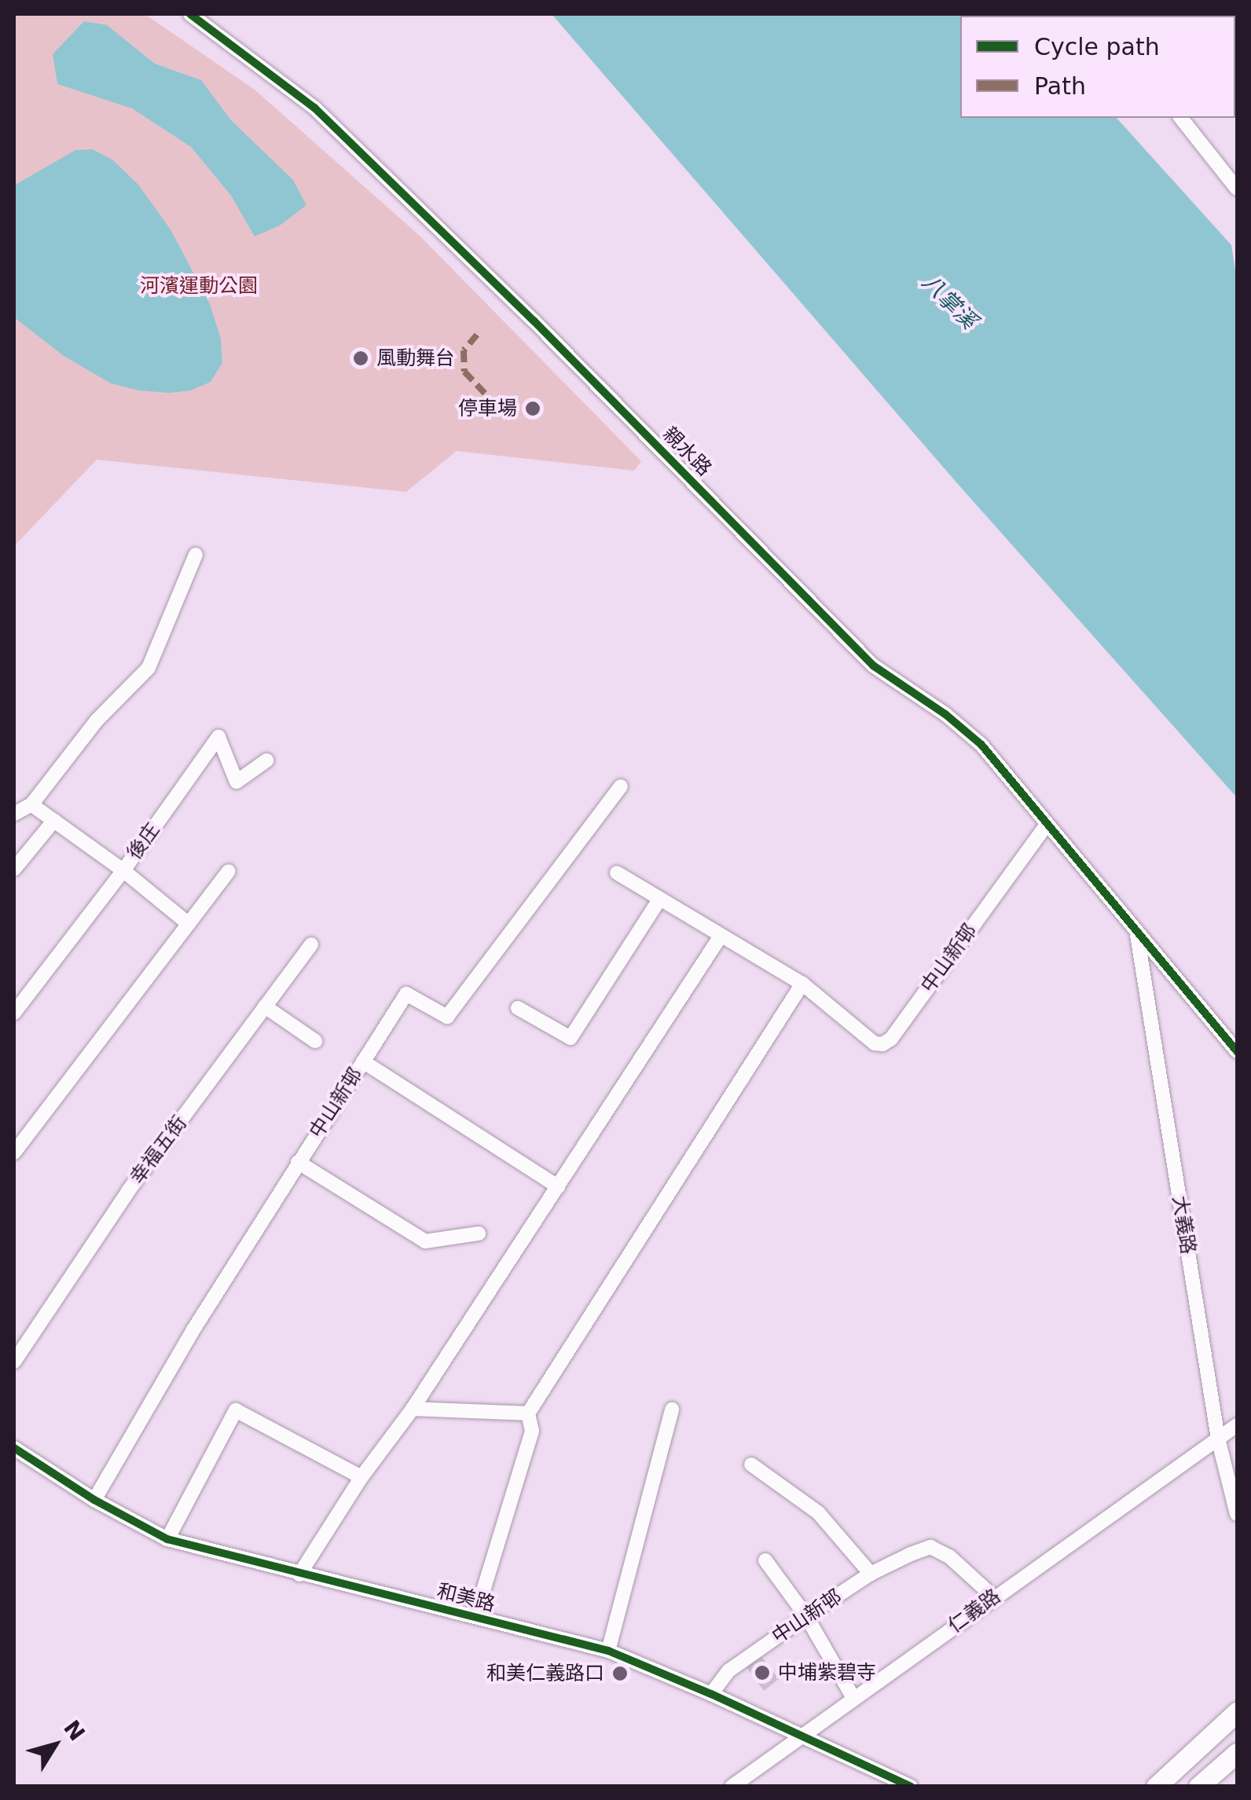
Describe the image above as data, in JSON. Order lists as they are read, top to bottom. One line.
{"streets":{"street":["親水路","後庄","中山新邨","幸福五街","大義路","和美路","仁義路"]},"crossings":[["親水路","中山新邨"],["親水路","大義路"],["中山新邨","和美路"],["中山新邨","仁義路"],["大義路","仁義路"],["和美路","仁義路"]],"water":["八掌溪"],"parks":["河濱運動公園"],"places":["風動舞台","停車場","中埔紫碧寺","和美仁義路口"],"legend":["Cycle path","Path"],"north":"top right"}
